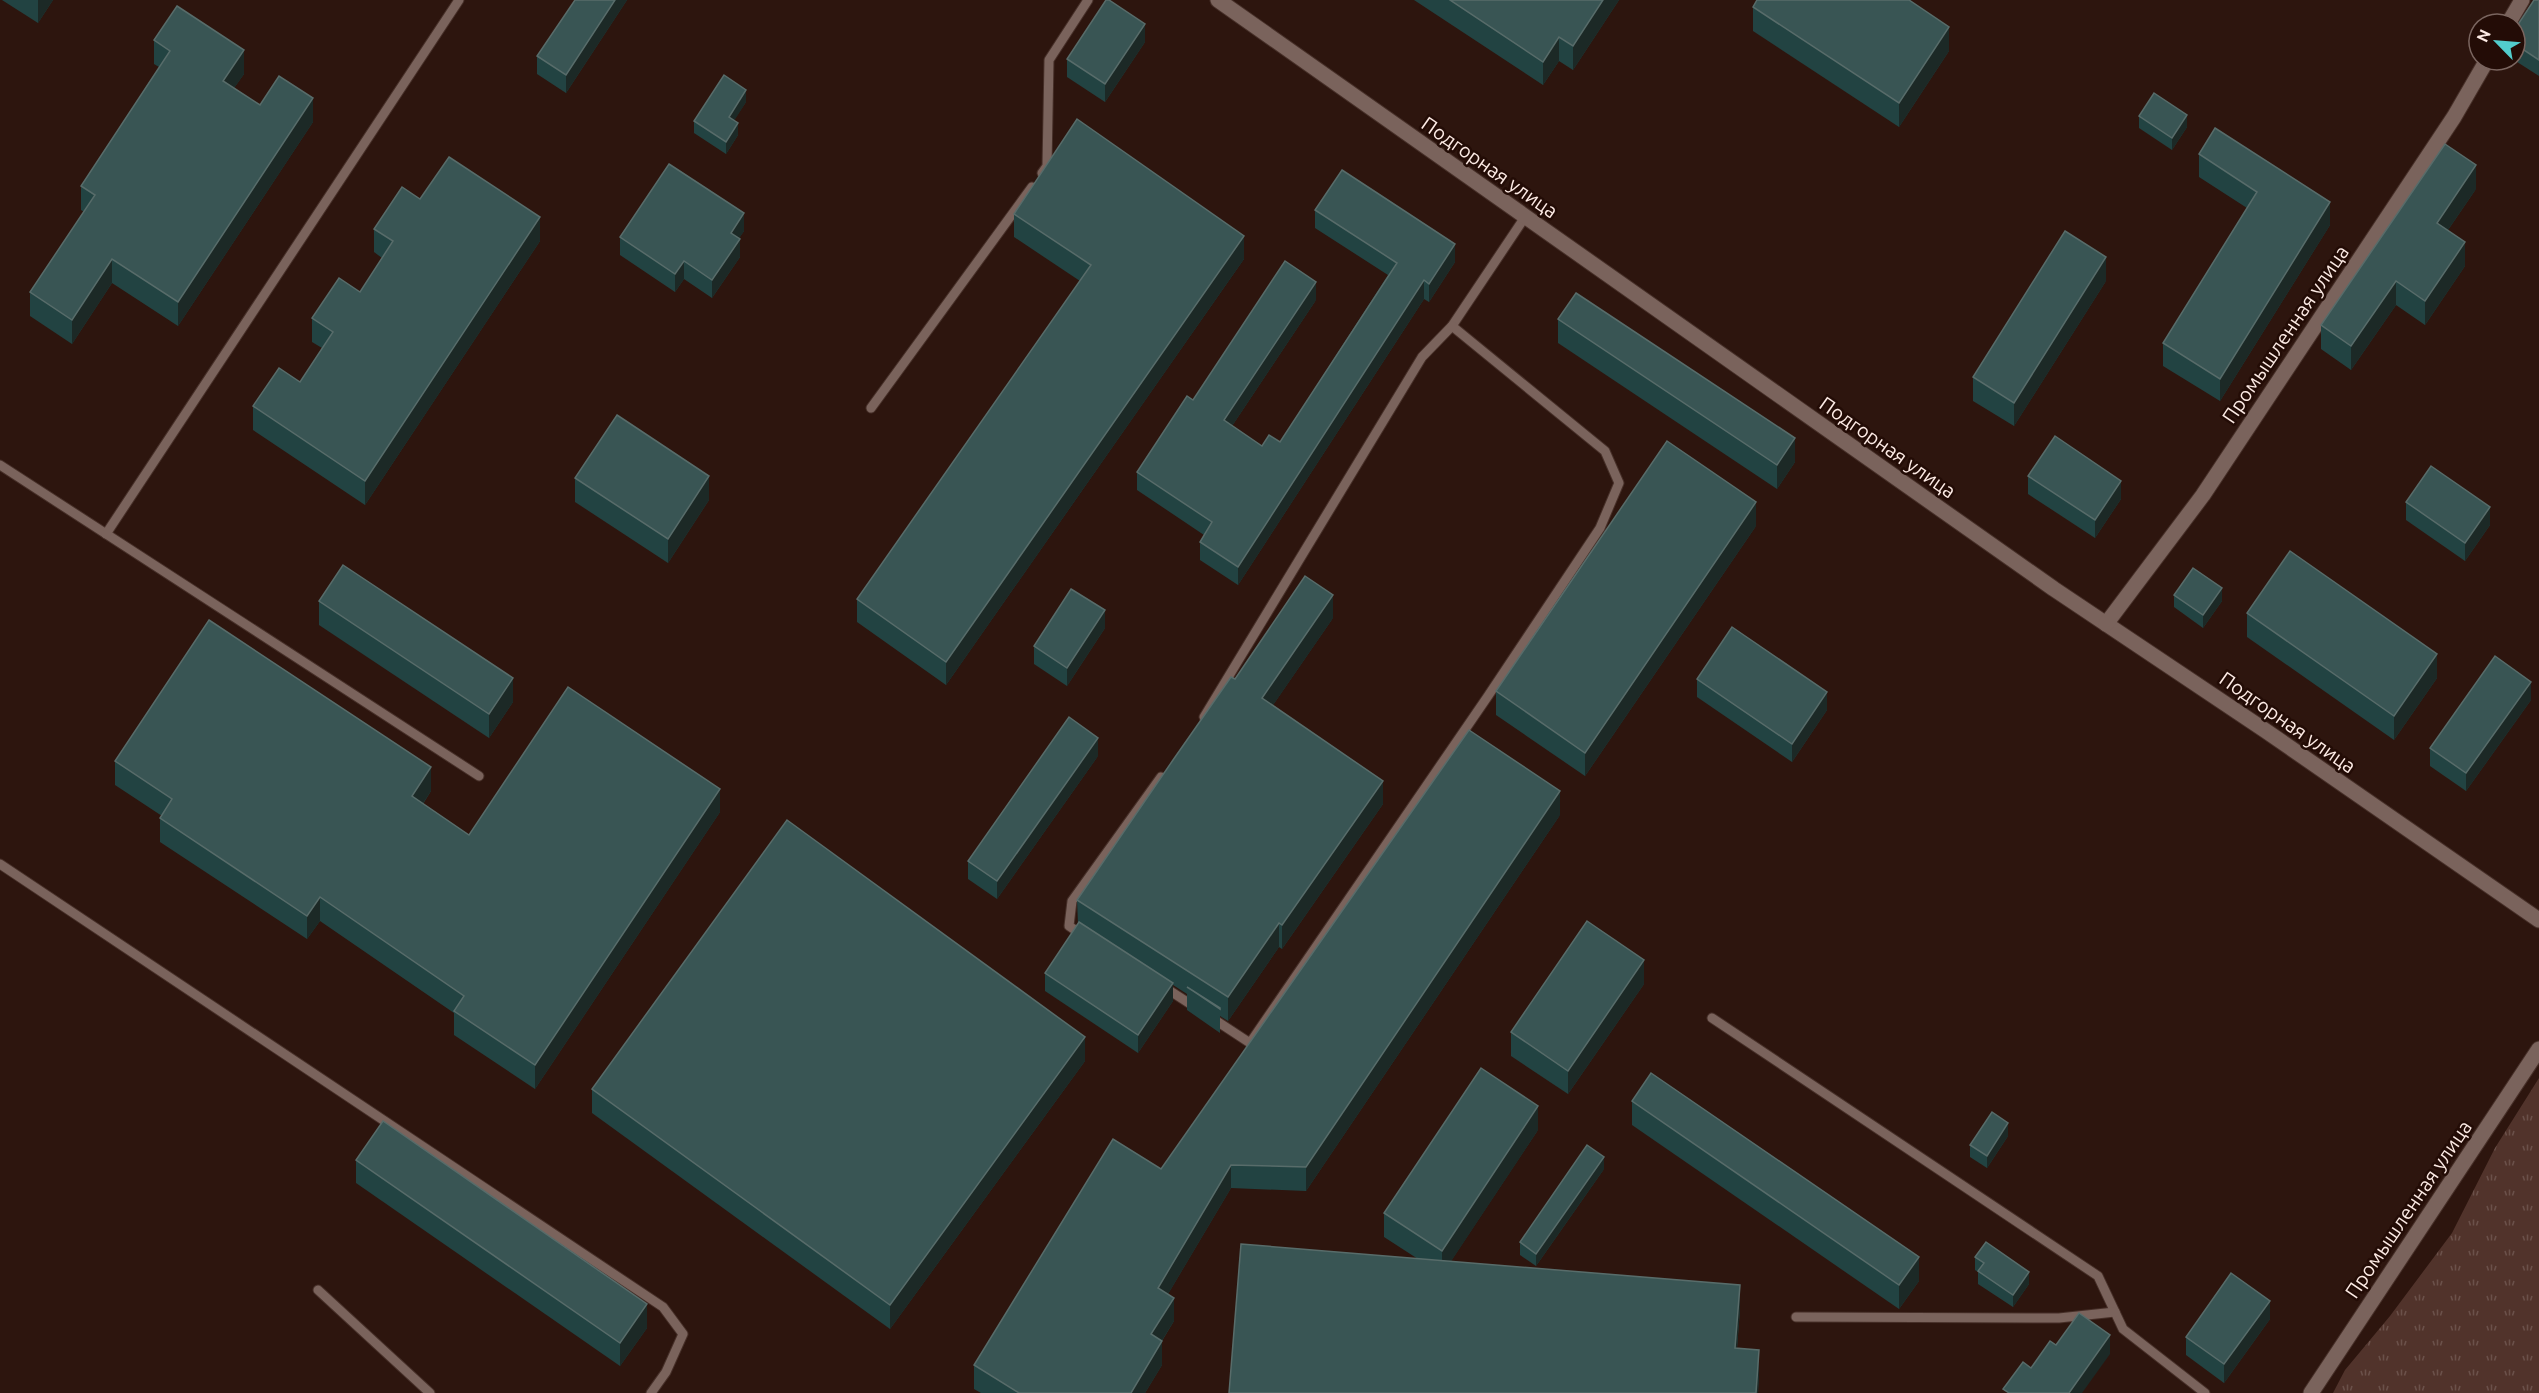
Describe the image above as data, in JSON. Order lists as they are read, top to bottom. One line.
{"streets":{"street":["Подгорная улица","Промышленная улица"]},"crossings":[["Подгорная улица","Промышленная улица"]],"north":"top left"}
